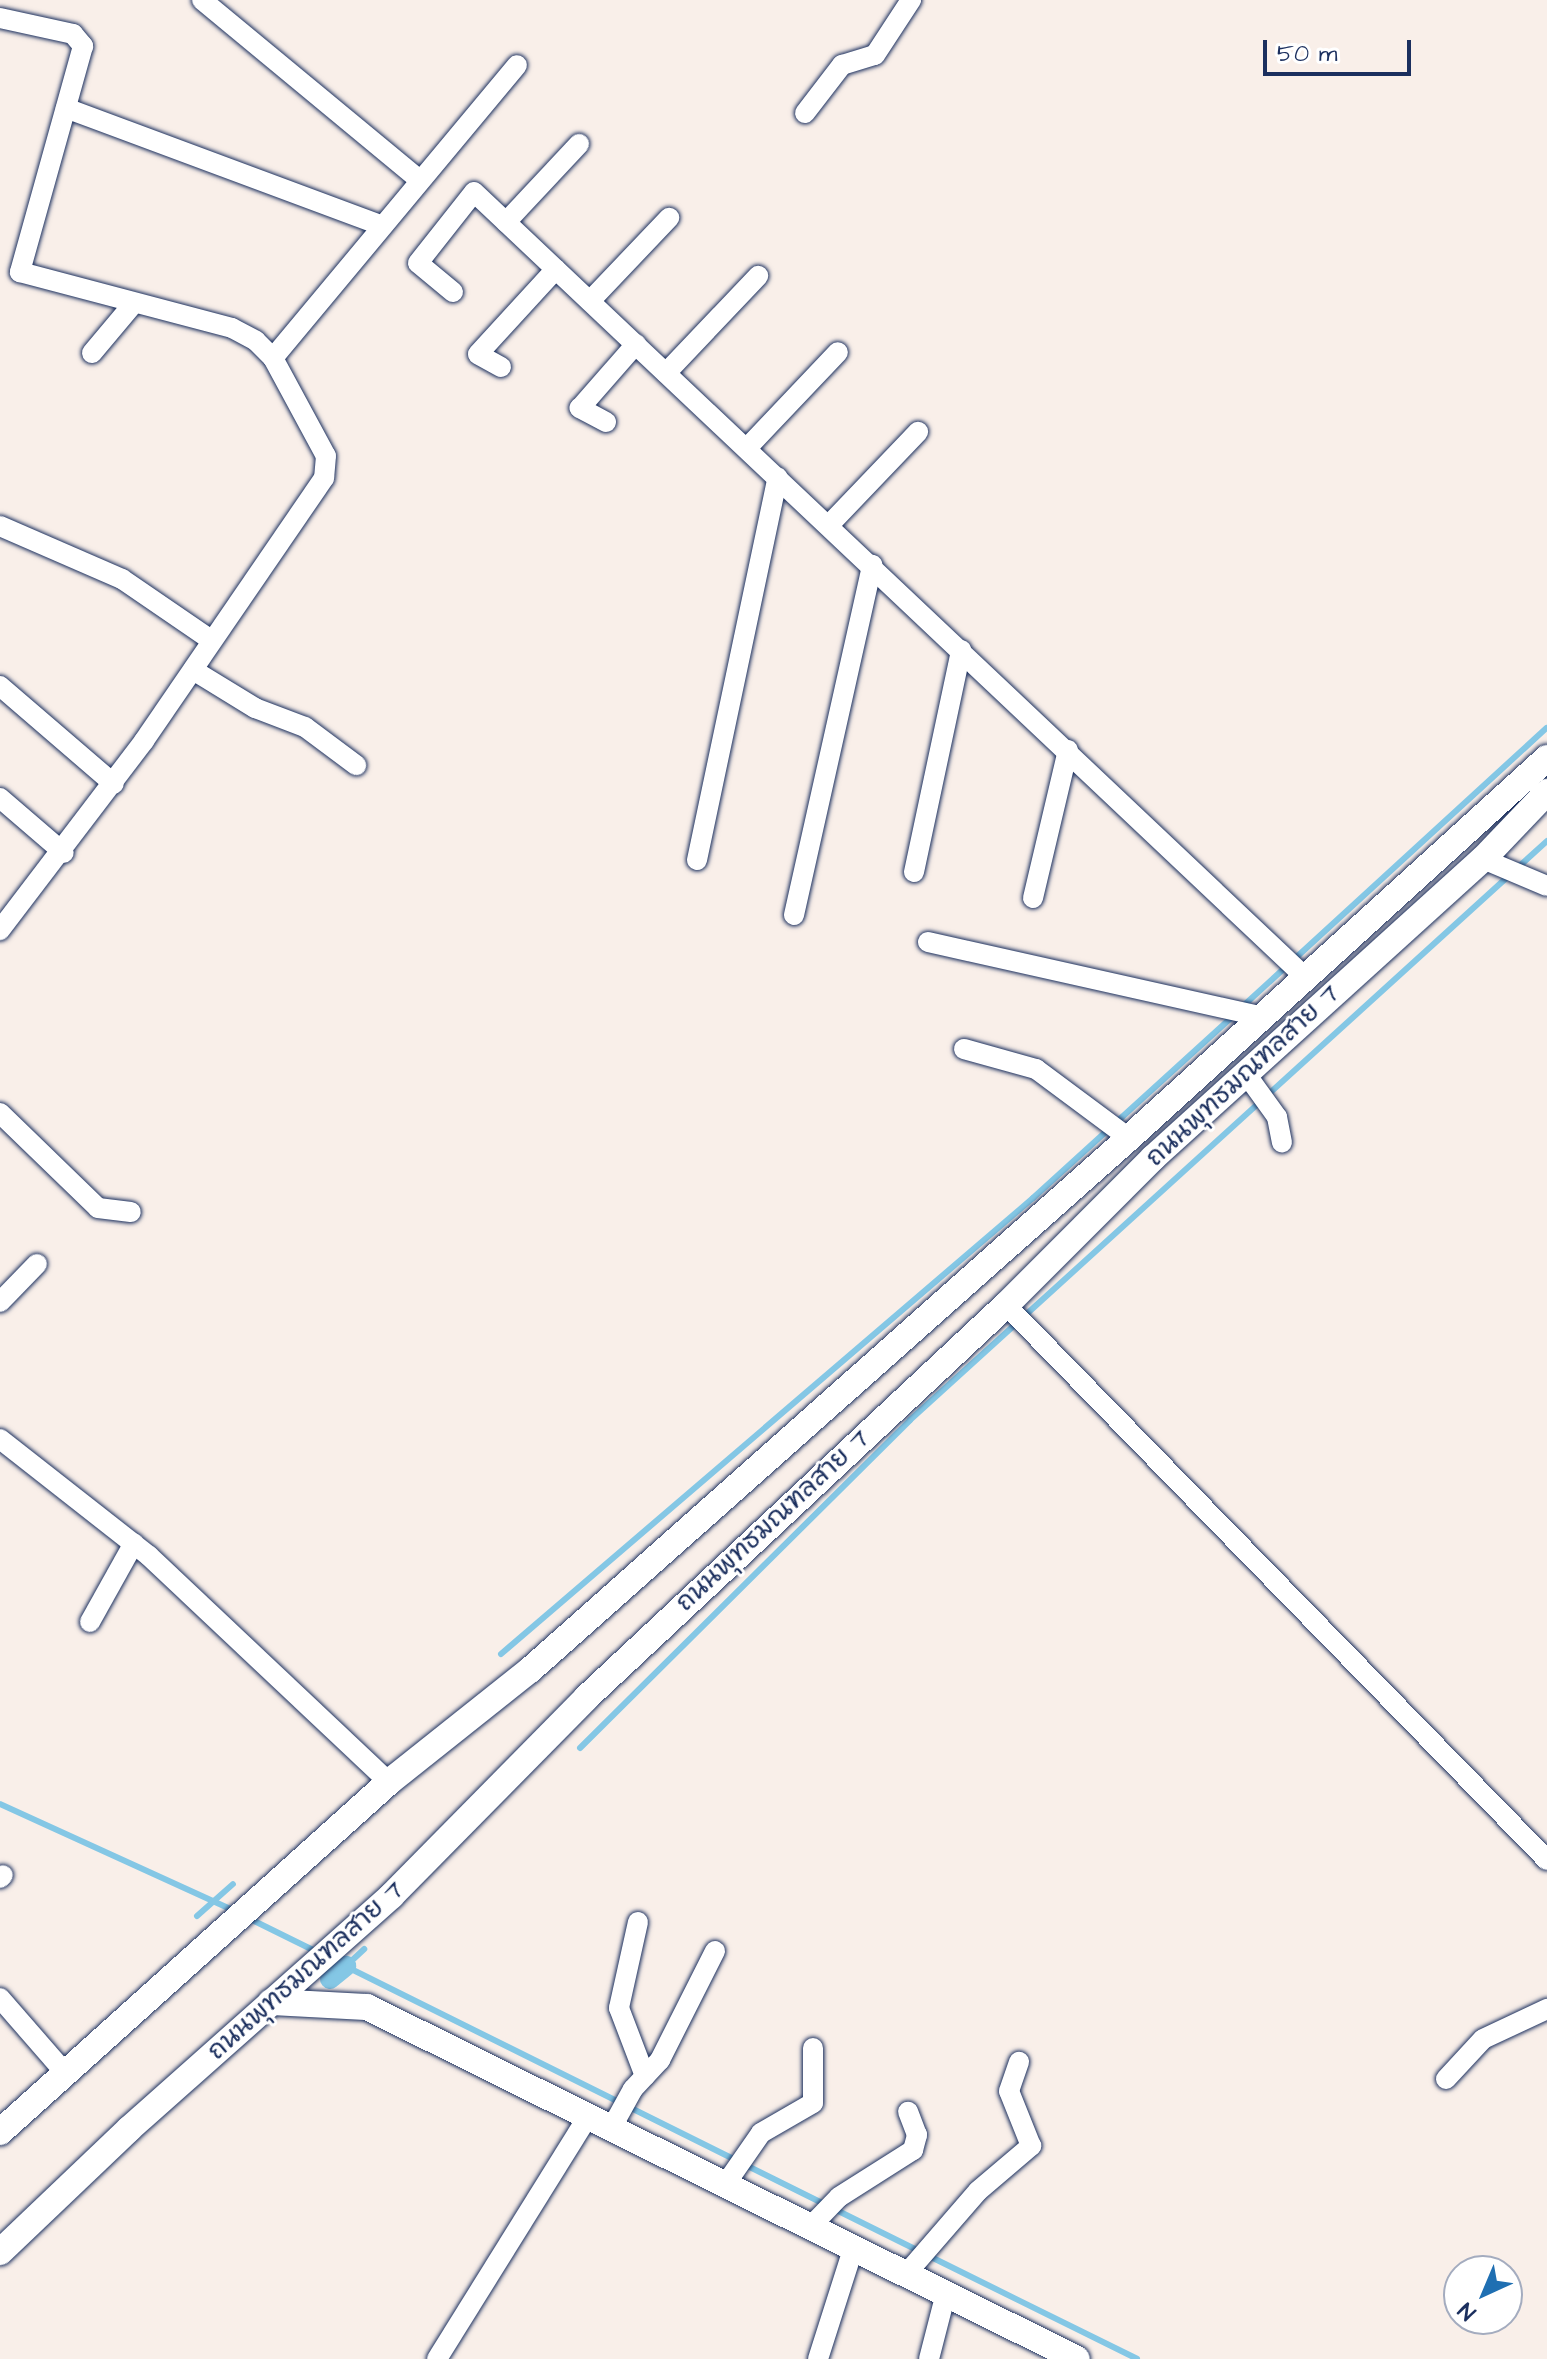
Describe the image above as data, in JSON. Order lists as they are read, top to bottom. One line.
{"streets":{"main road":["ถนนพุทธมณฑลสาย 7"]},"scale_bar":"50 m","north":"bottom left"}
